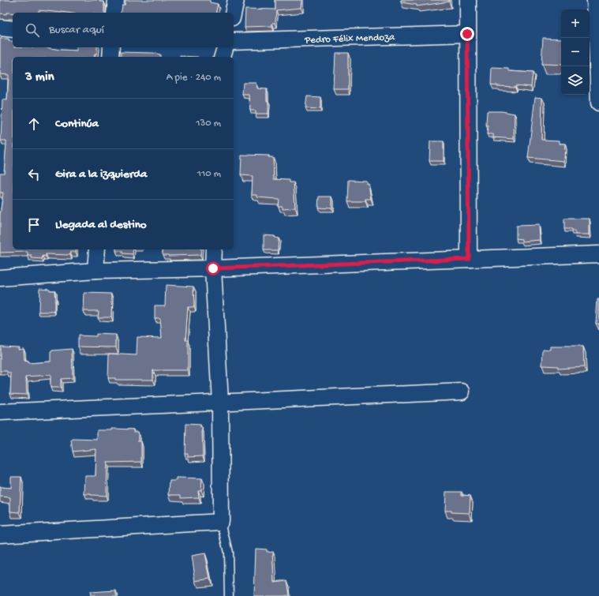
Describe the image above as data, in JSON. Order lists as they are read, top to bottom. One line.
{"streets":{"street":["Pedro Félix Mendoza"]},"page":{"map_buttons":["+","−"],"search":"Buscar aquí","heading":["3 min","A pie · 240 m"],"list":[["Continúa","130 m"],["Gira a la izquierda","110 m"],"Llegada al destino"]}}
